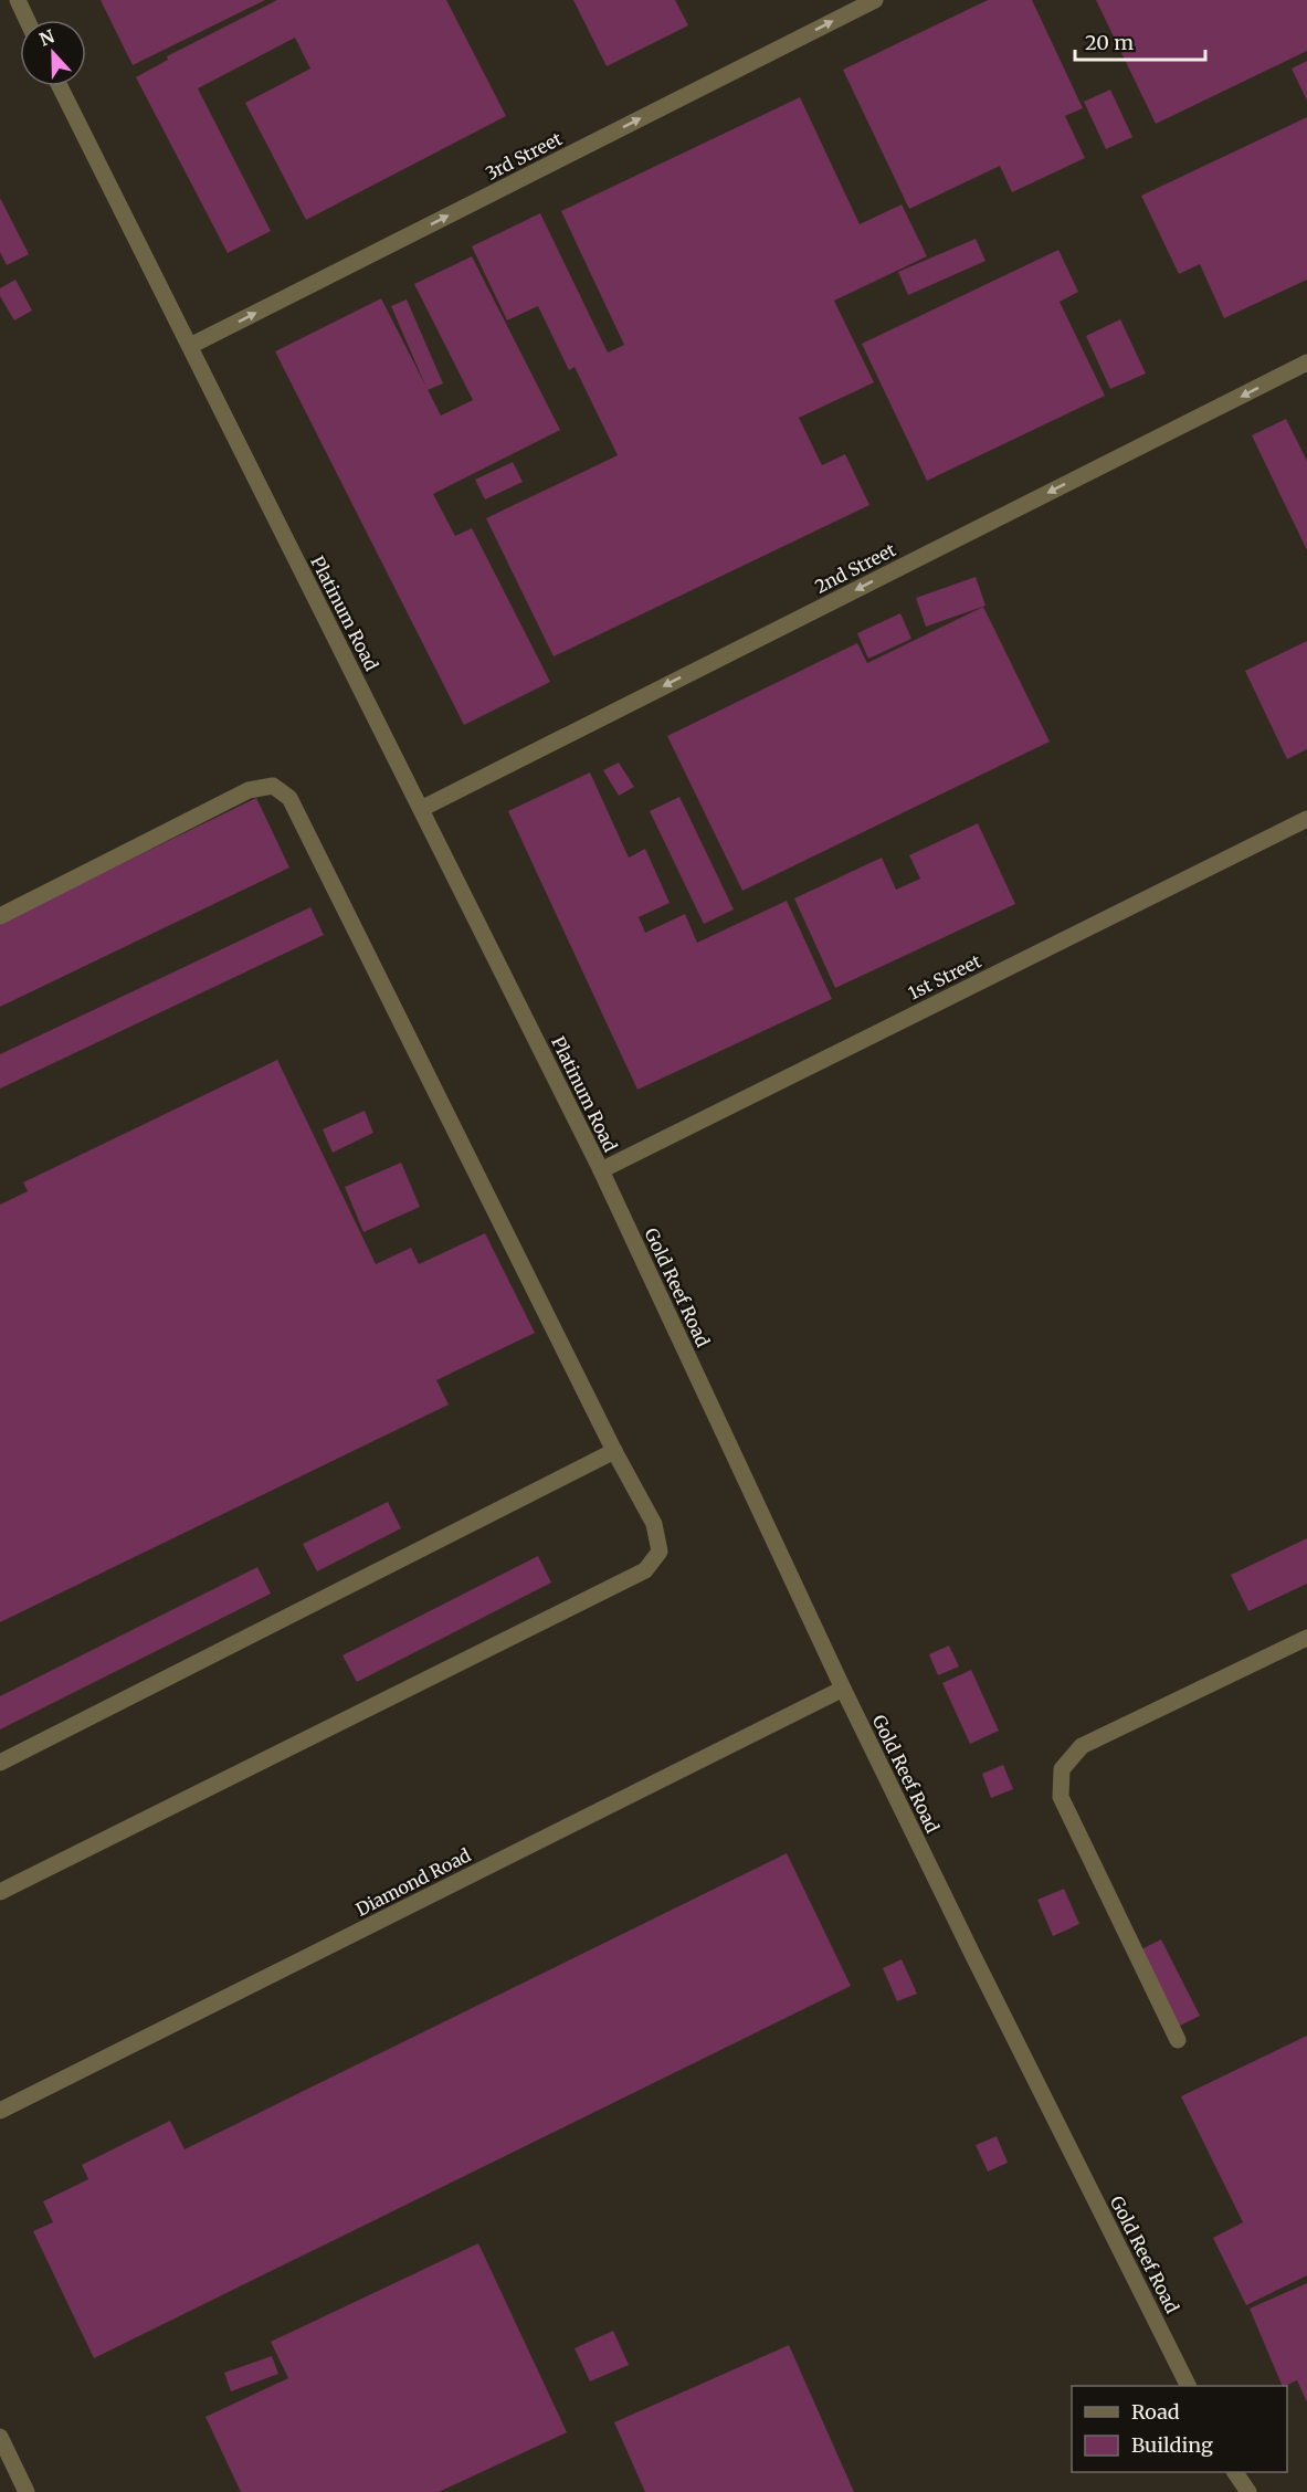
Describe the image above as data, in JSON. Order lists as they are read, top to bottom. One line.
{"streets":{"street":["3rd Street","2nd Street","Platinum Road","1st Street","Gold Reef Road","Diamond Road"]},"crossings":[["3rd Street","Platinum Road"],["2nd Street","Platinum Road"],["Platinum Road","1st Street"],["Platinum Road","Gold Reef Road"],["1st Street","Gold Reef Road"],["Gold Reef Road","Diamond Road"]],"one_way":["3rd Street","2nd Street"],"legend":["Road","Building"],"scale_bar":"20 m","north":"top"}
